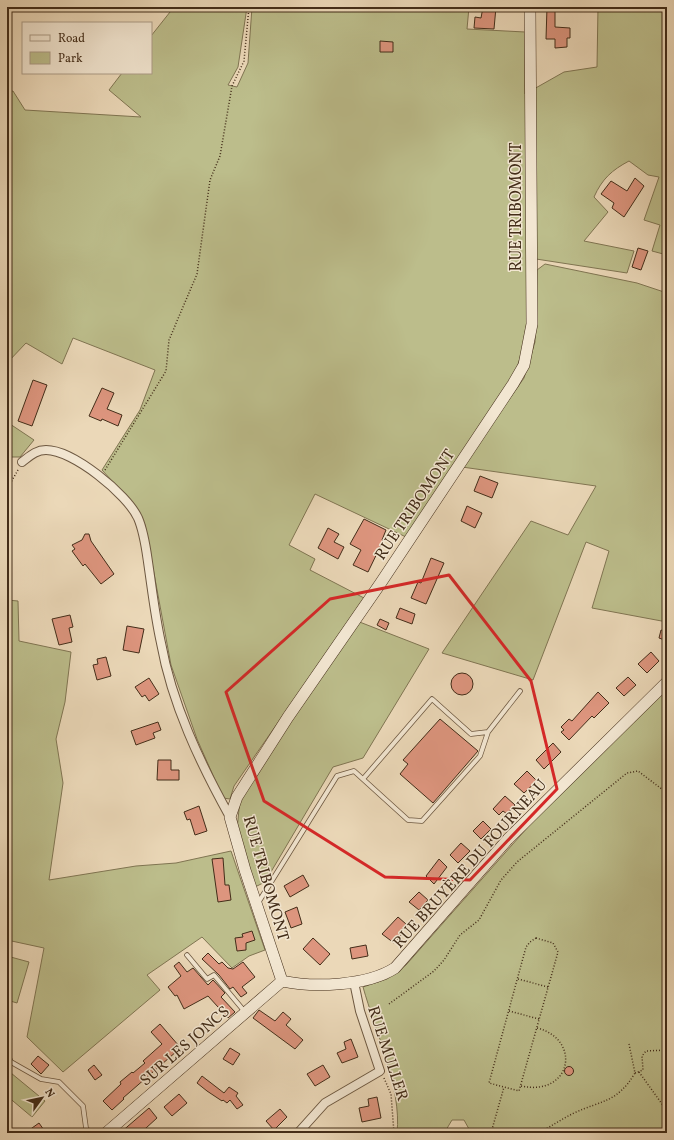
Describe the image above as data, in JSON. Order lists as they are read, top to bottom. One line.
{"streets":{"street":["RUE TRIBOMONT","RUE BRUYÈRE DU FOURNEAU","SUR LES JONCS","RUE MULLER"]},"crossings":[["RUE TRIBOMONT","RUE BRUYÈRE DU FOURNEAU"],["RUE TRIBOMONT","SUR LES JONCS"],["RUE BRUYÈRE DU FOURNEAU","SUR LES JONCS"],["RUE BRUYÈRE DU FOURNEAU","RUE MULLER"]],"legend":["Road","Park"],"north":"top right"}
